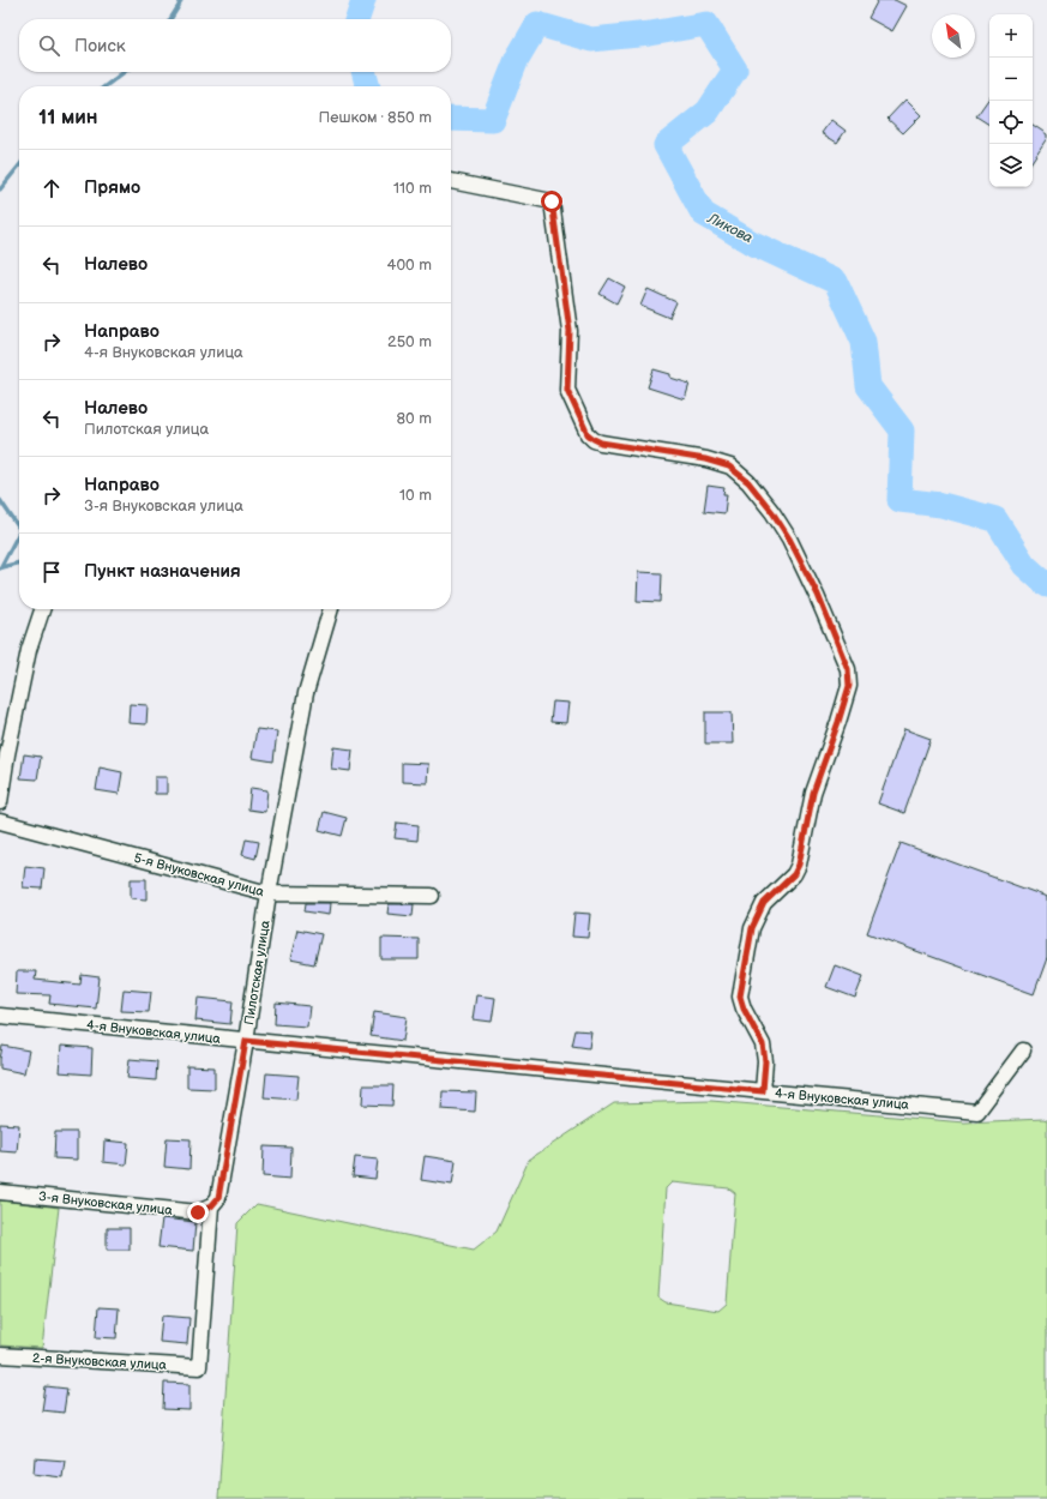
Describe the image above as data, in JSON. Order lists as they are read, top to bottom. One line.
{"streets":{"street":["5-я Внуковская улица","Пилотская улица","4-я Внуковская улица","3-я Внуковская улица","2-я Внуковская улица"]},"crossings":[["5-я Внуковская улица","Пилотская улица"],["Пилотская улица","4-я Внуковская улица"],["Пилотская улица","3-я Внуковская улица"],["Пилотская улица","2-я Внуковская улица"]],"water":["Ликова"],"north":"top left","page":{"map_buttons":["+","−"],"search":"Поиск","heading":["11 мин","Пешком · 850 m"],"list":[["Прямо","110 m"],["Налево","400 m"],["Направо","4-я Внуковская улица","250 m"],["Налево","Пилотская улица","80 m"],["Направо","3-я Внуковская улица","10 m"],"Пункт назначения"]}}
